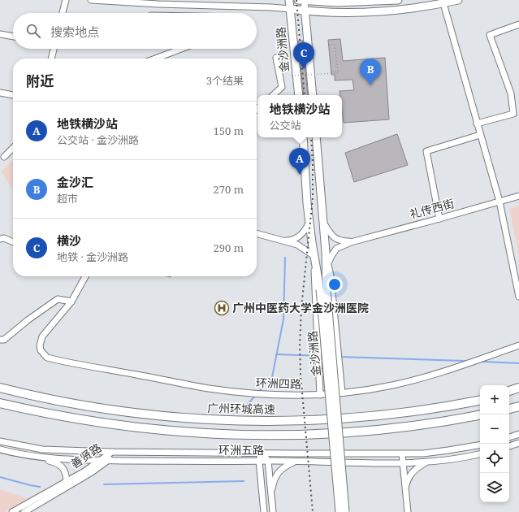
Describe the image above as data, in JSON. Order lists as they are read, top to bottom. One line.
{"streets":{"highway":["广州环城高速"],"main road":["金沙洲路"],"street":["礼传西街","环洲四路","环洲五路","善贤路"]},"crossings":[["金沙洲路","礼传西街"],["环洲五路","善贤路"]],"places":{"hospital":["广州中医药大学金沙洲医院"]},"page":{"search":"搜索地点","pins":["C","B","A"],"heading":["附近","3个结果"],"popup":["地铁横沙站","公交站"],"list":[{"mark":"A","name":"地铁横沙站","note":"公交站 · 金沙洲路","value":"150 m"},{"mark":"B","name":"金沙汇","note":"超市","value":"270 m"},{"mark":"C","name":"横沙","note":"地铁 · 金沙洲路","value":"290 m"}],"map_buttons":["+","−"]}}
